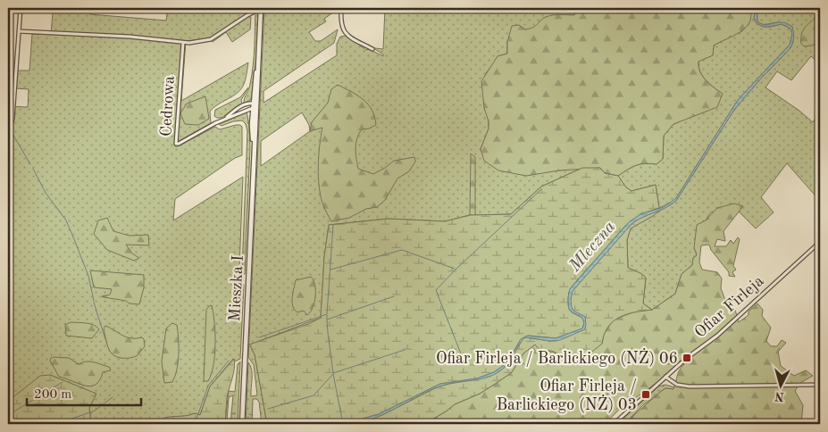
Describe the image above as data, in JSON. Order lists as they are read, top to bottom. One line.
{"streets":{"street":["Cedrowa","Mieszka I","Ofiar Firleja"]},"crossings":[["Cedrowa","Mieszka I"]],"water":["Mleczna"],"places":{"transit":["Ofiar Firleja / Barlickiego (NŻ) 06","Ofiar Firleja / Barlickiego (NŻ) 03"]},"scale_bar":"200 m","north":"bottom"}
